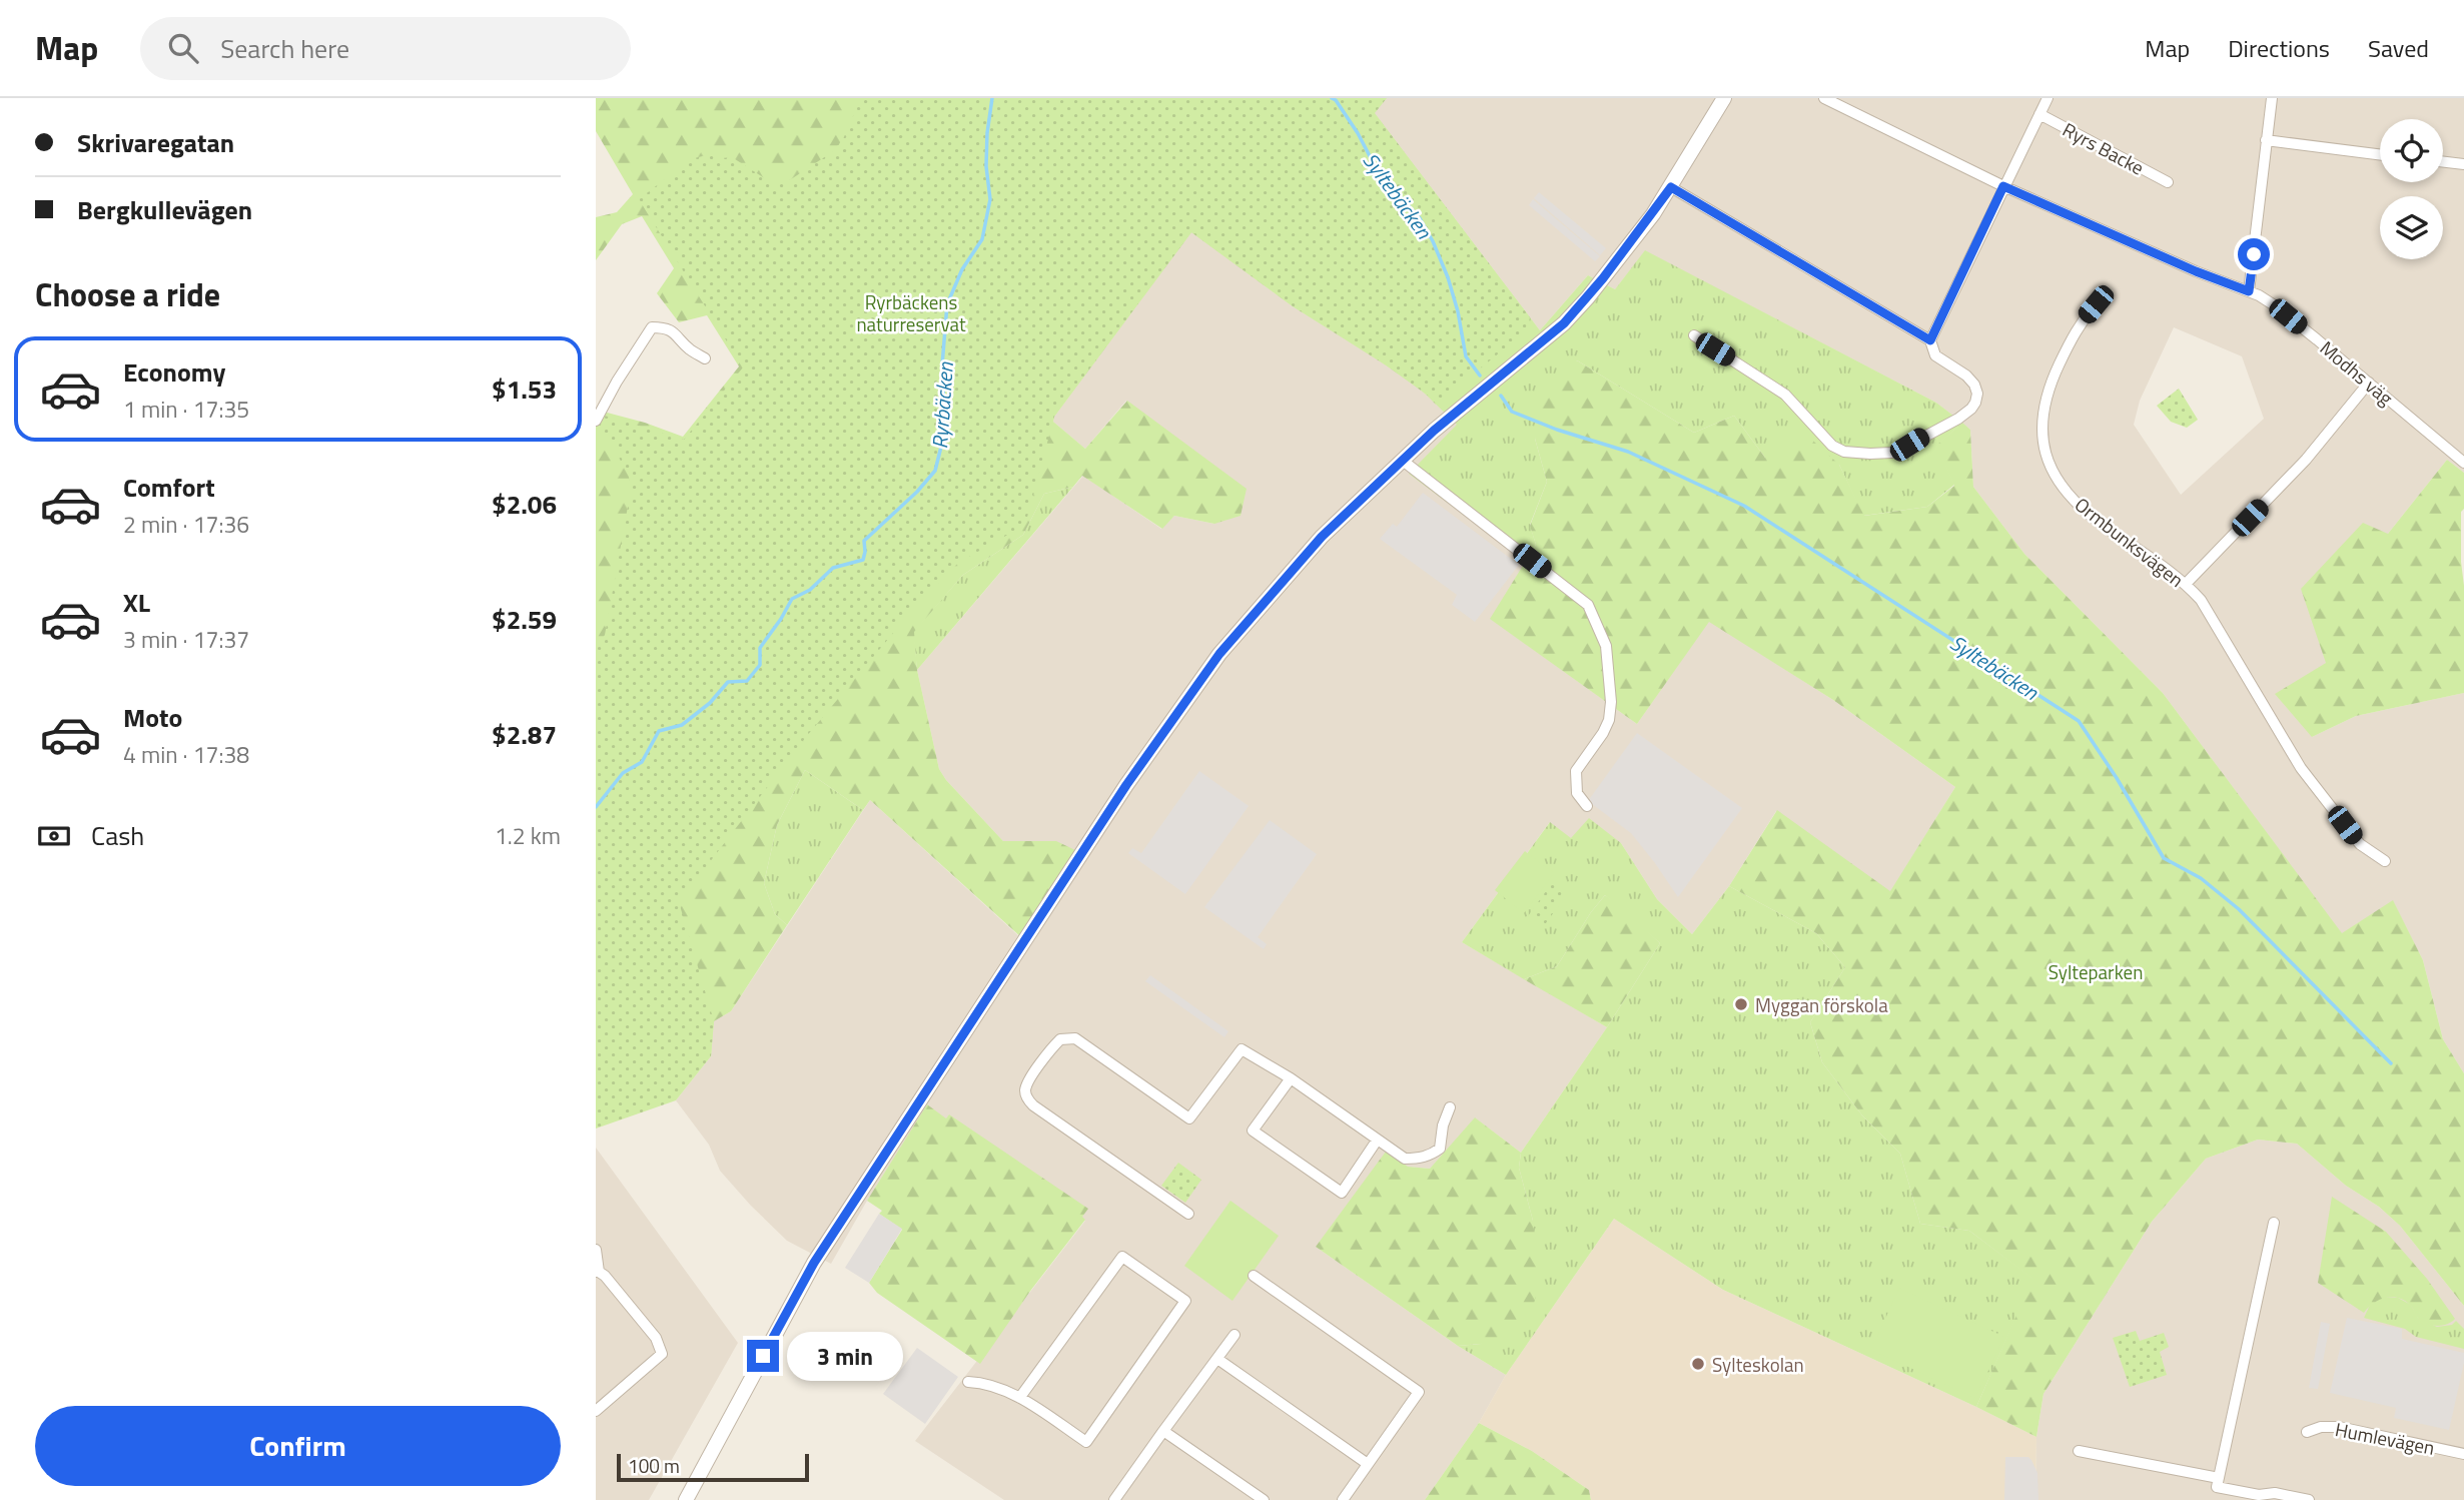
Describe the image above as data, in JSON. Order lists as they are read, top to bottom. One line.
{"streets":{"street":["Ryrs Backe","Modhs väg","Ormbunksvägen","Humlevägen"]},"crossings":[["Ryrs Backe","Modhs väg"]],"water":["Syltebäcken","Ryrbäcken"],"parks":["Ryrbäckens naturreservat","Sylteparken"],"places":["Myggan förskola","Sylteskolan"],"scale_bar":"100 m","page":{"header":"Map","search":"Search here","nav":["Map","Directions","Saved"],"banner":["Skrivaregatan","Bergkullevägen"],"heading":"Choose a ride","list":[{"name":"Economy","note":"1 min · 17:35","value":"$1.53"},{"name":"Comfort","note":"2 min · 17:36","value":"$2.06"},{"name":"XL","note":"3 min · 17:37","value":"$2.59"},{"name":"Moto","note":"4 min · 17:38","value":"$2.87"}],"pay":["Cash","1.2 km"],"bubble":"3 min","buttons":"Confirm","scale":"100 m"}}
